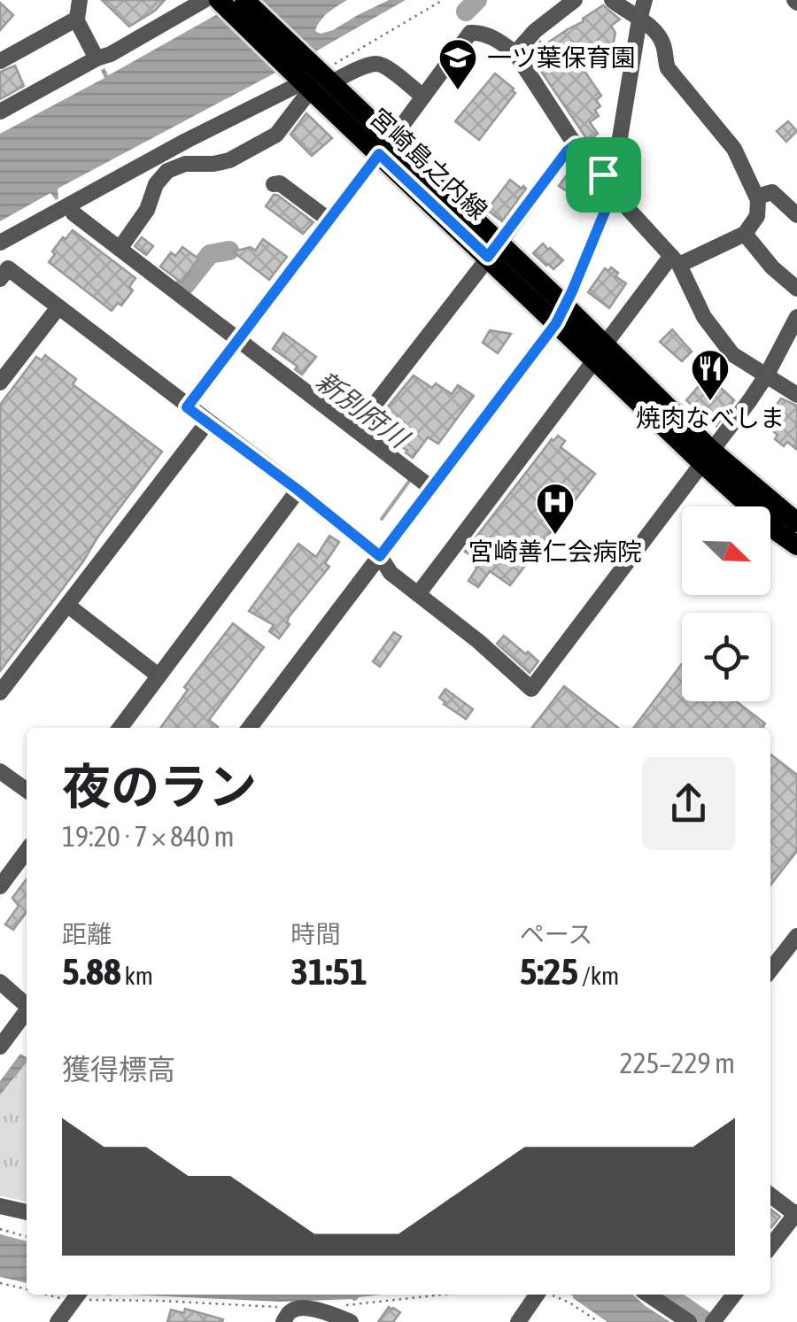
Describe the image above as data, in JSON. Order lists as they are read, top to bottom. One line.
{"streets":{"main road":["宮崎島之内線"]},"water":["新別府川"],"places":{"school or university":["一ツ葉保育園"],"restaurant":["焼肉なべしま"],"hospital":["宮崎善仁会病院"]},"north":"bottom right","page":{"heading":["夜のラン","19:20 · 7 × 840 m"],"stats":[["距離","5.88 km"],["時間","31:51"],["ペース","5:25 /km"]],"chart":["獲得標高","225–229 m"]}}
